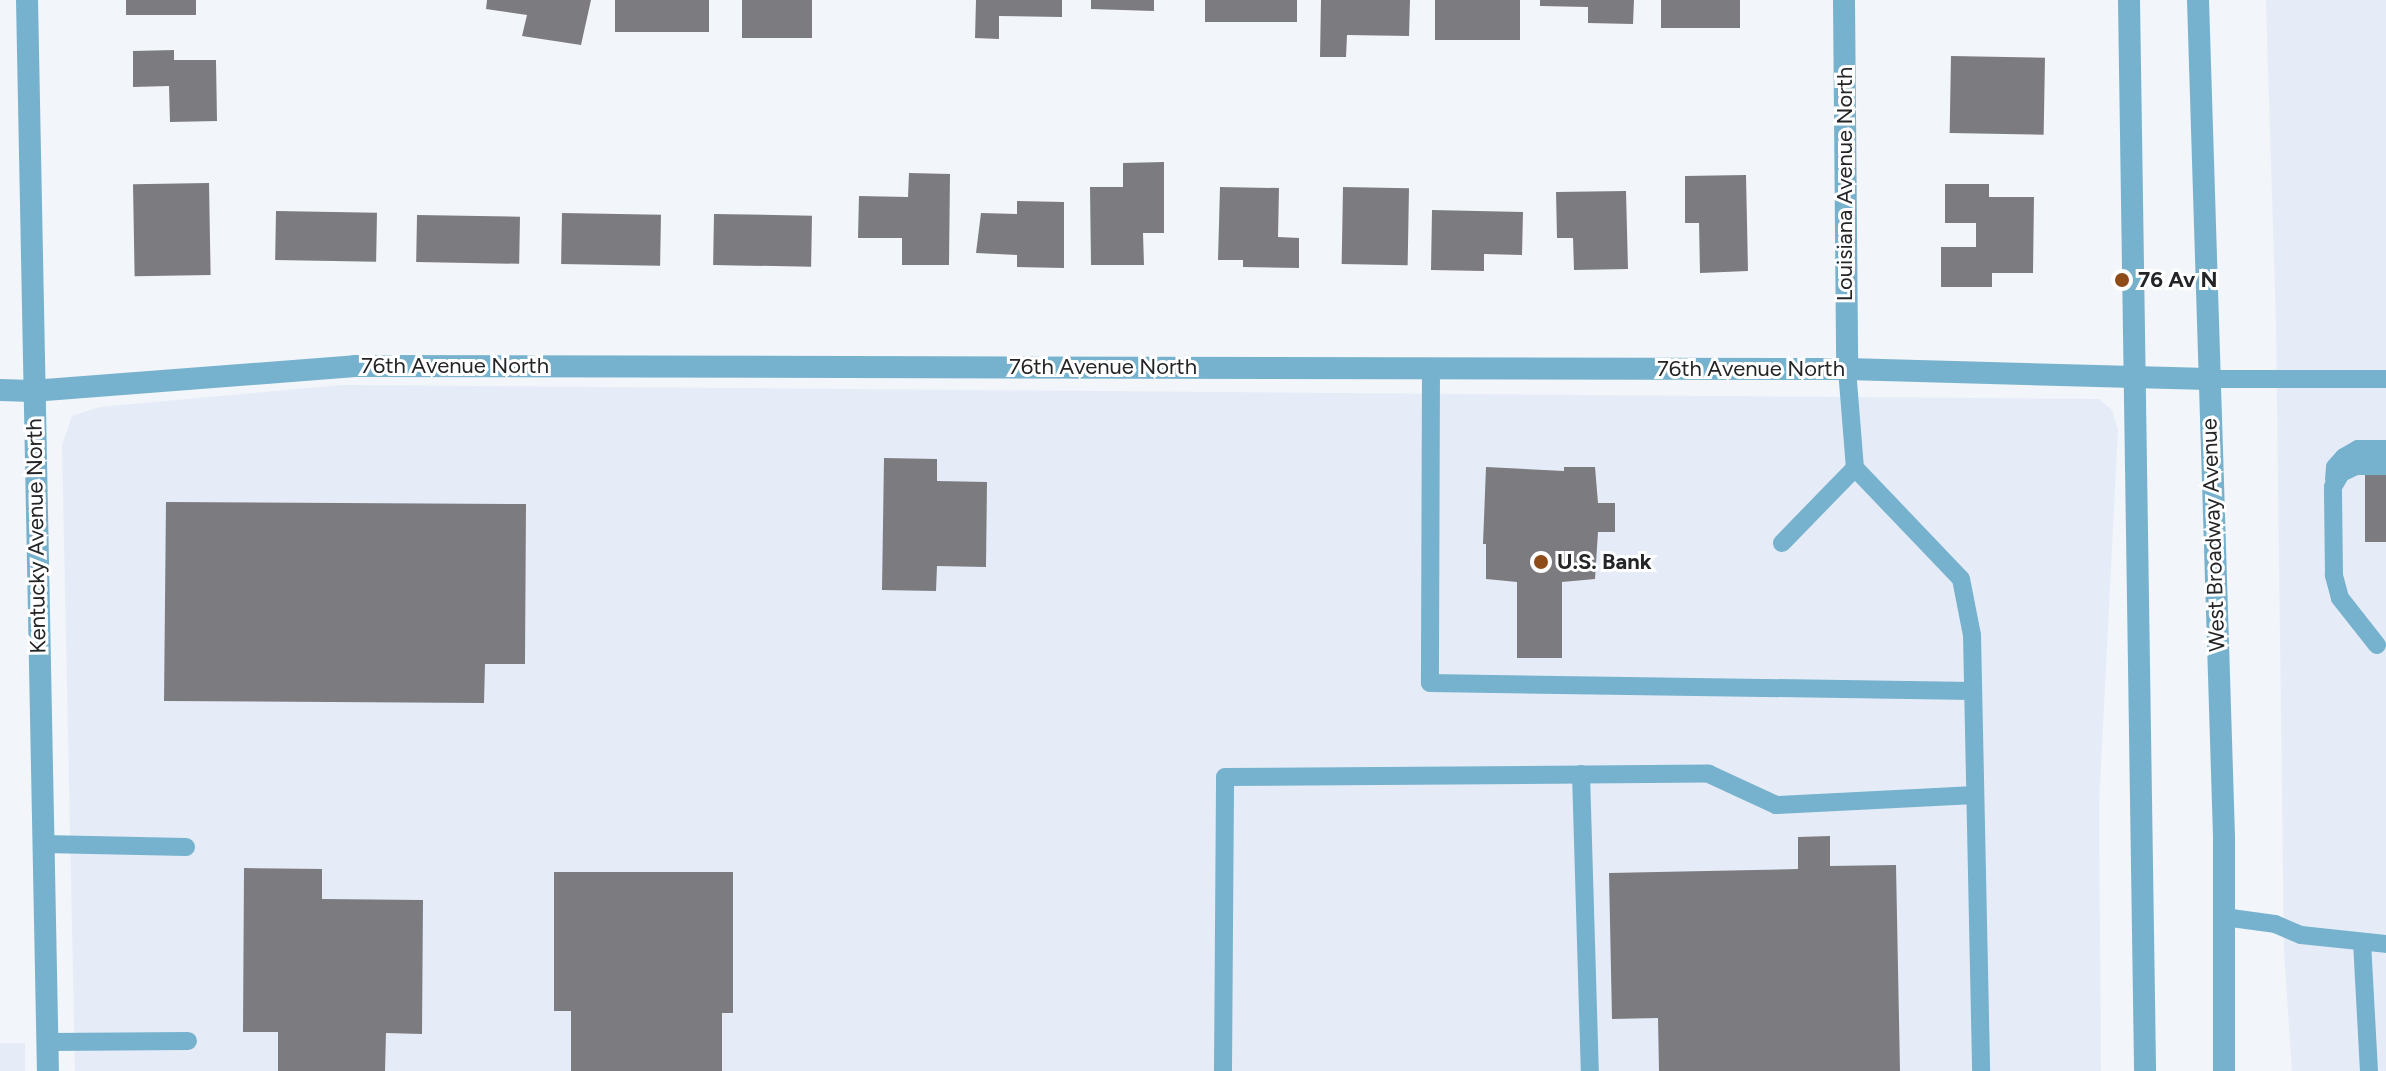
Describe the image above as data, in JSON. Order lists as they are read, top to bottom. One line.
{"streets":{"street":["Louisiana Avenue North","76th Avenue North","West Broadway Avenue","Kentucky Avenue North"]},"crossings":[["Louisiana Avenue North","76th Avenue North"],["76th Avenue North","West Broadway Avenue"],["76th Avenue North","Kentucky Avenue North"]],"places":["76 Av N","U.S. Bank"]}
